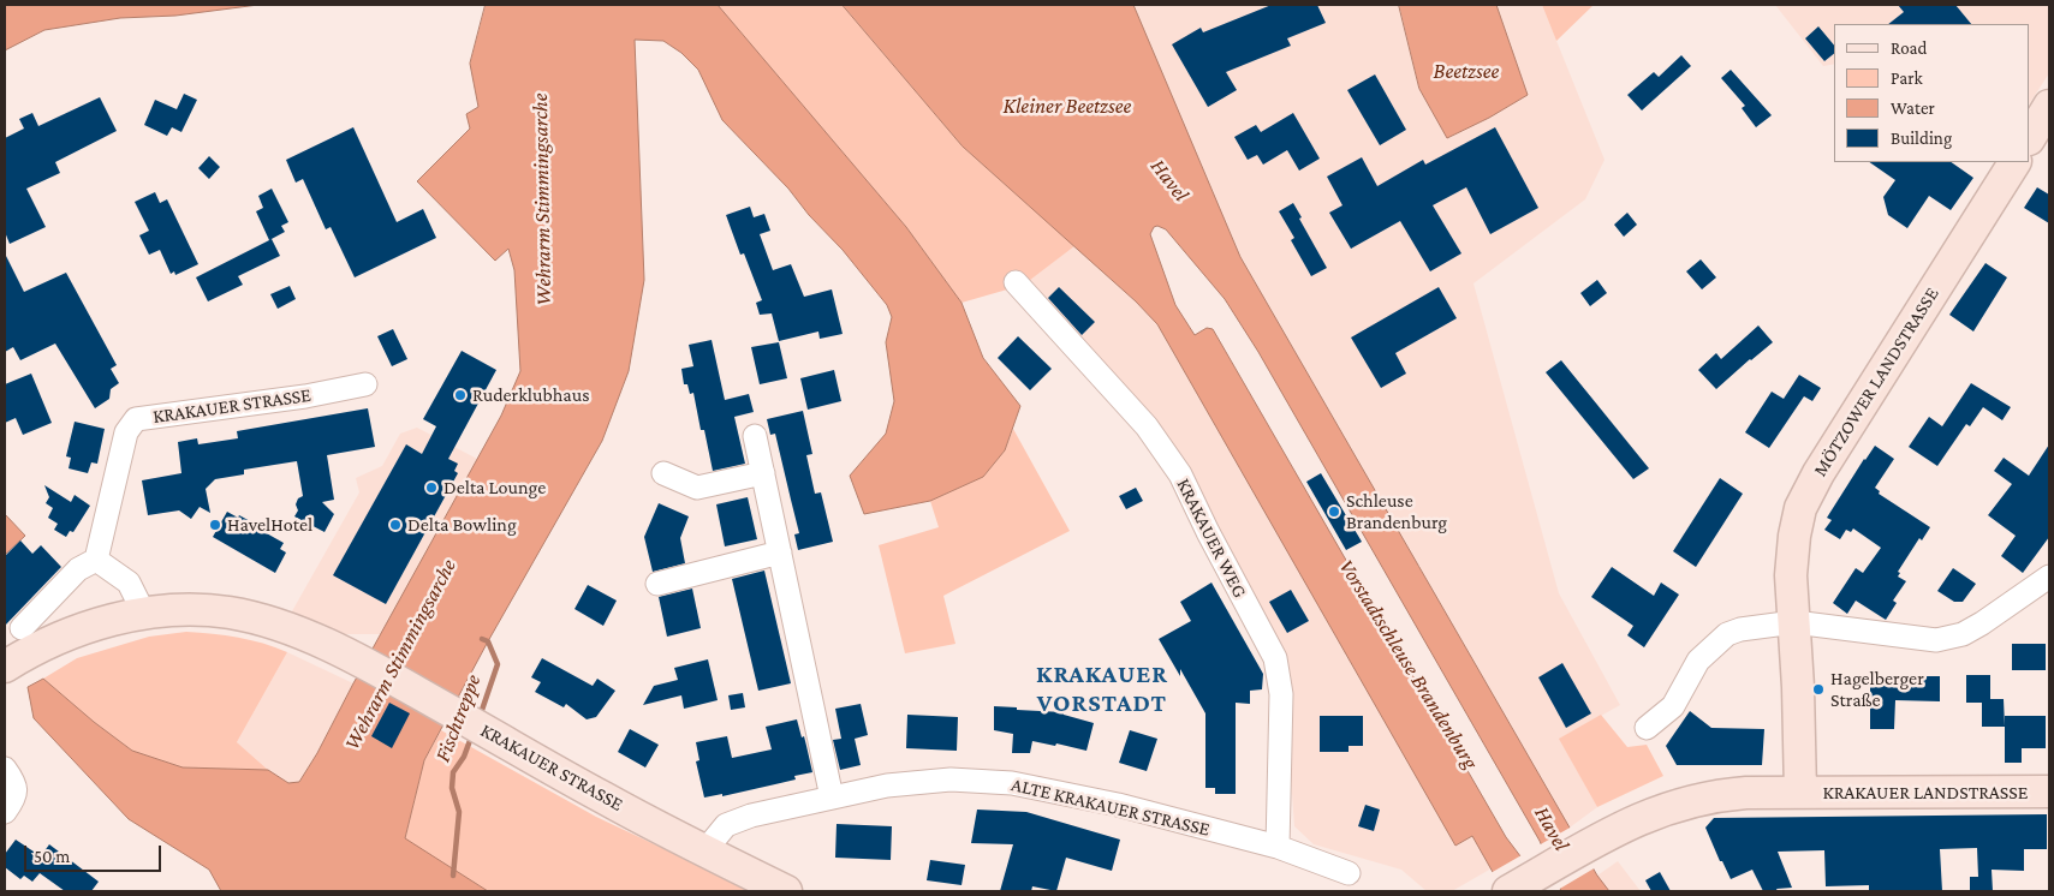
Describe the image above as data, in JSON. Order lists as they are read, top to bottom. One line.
{"streets":{"main road":["MÖTZOWER LANDSTRASSE","KRAKAUER STRASSE","KRAKAUER LANDSTRASSE"],"street":["KRAKAUER WEG","ALTE KRAKAUER STRASSE"]},"crossings":[["MÖTZOWER LANDSTRASSE","KRAKAUER LANDSTRASSE"],["KRAKAUER STRASSE","ALTE KRAKAUER STRASSE"],["KRAKAUER WEG","ALTE KRAKAUER STRASSE"]],"districts":["KRAKAUER VORSTADT"],"water":["Beetzsee","Kleiner Beetzsee","Havel","Wehrarm Stimmingsarche","Vorstadtschleuse Brandenburg","Fischtreppe"],"places":["Ruderklubhaus","Delta Lounge","Schleuse Brandenburg","HavelHotel","Delta Bowling","Hagelberger Straße"],"legend":["Road","Park","Water","Building"],"scale_bar":"50 m"}
